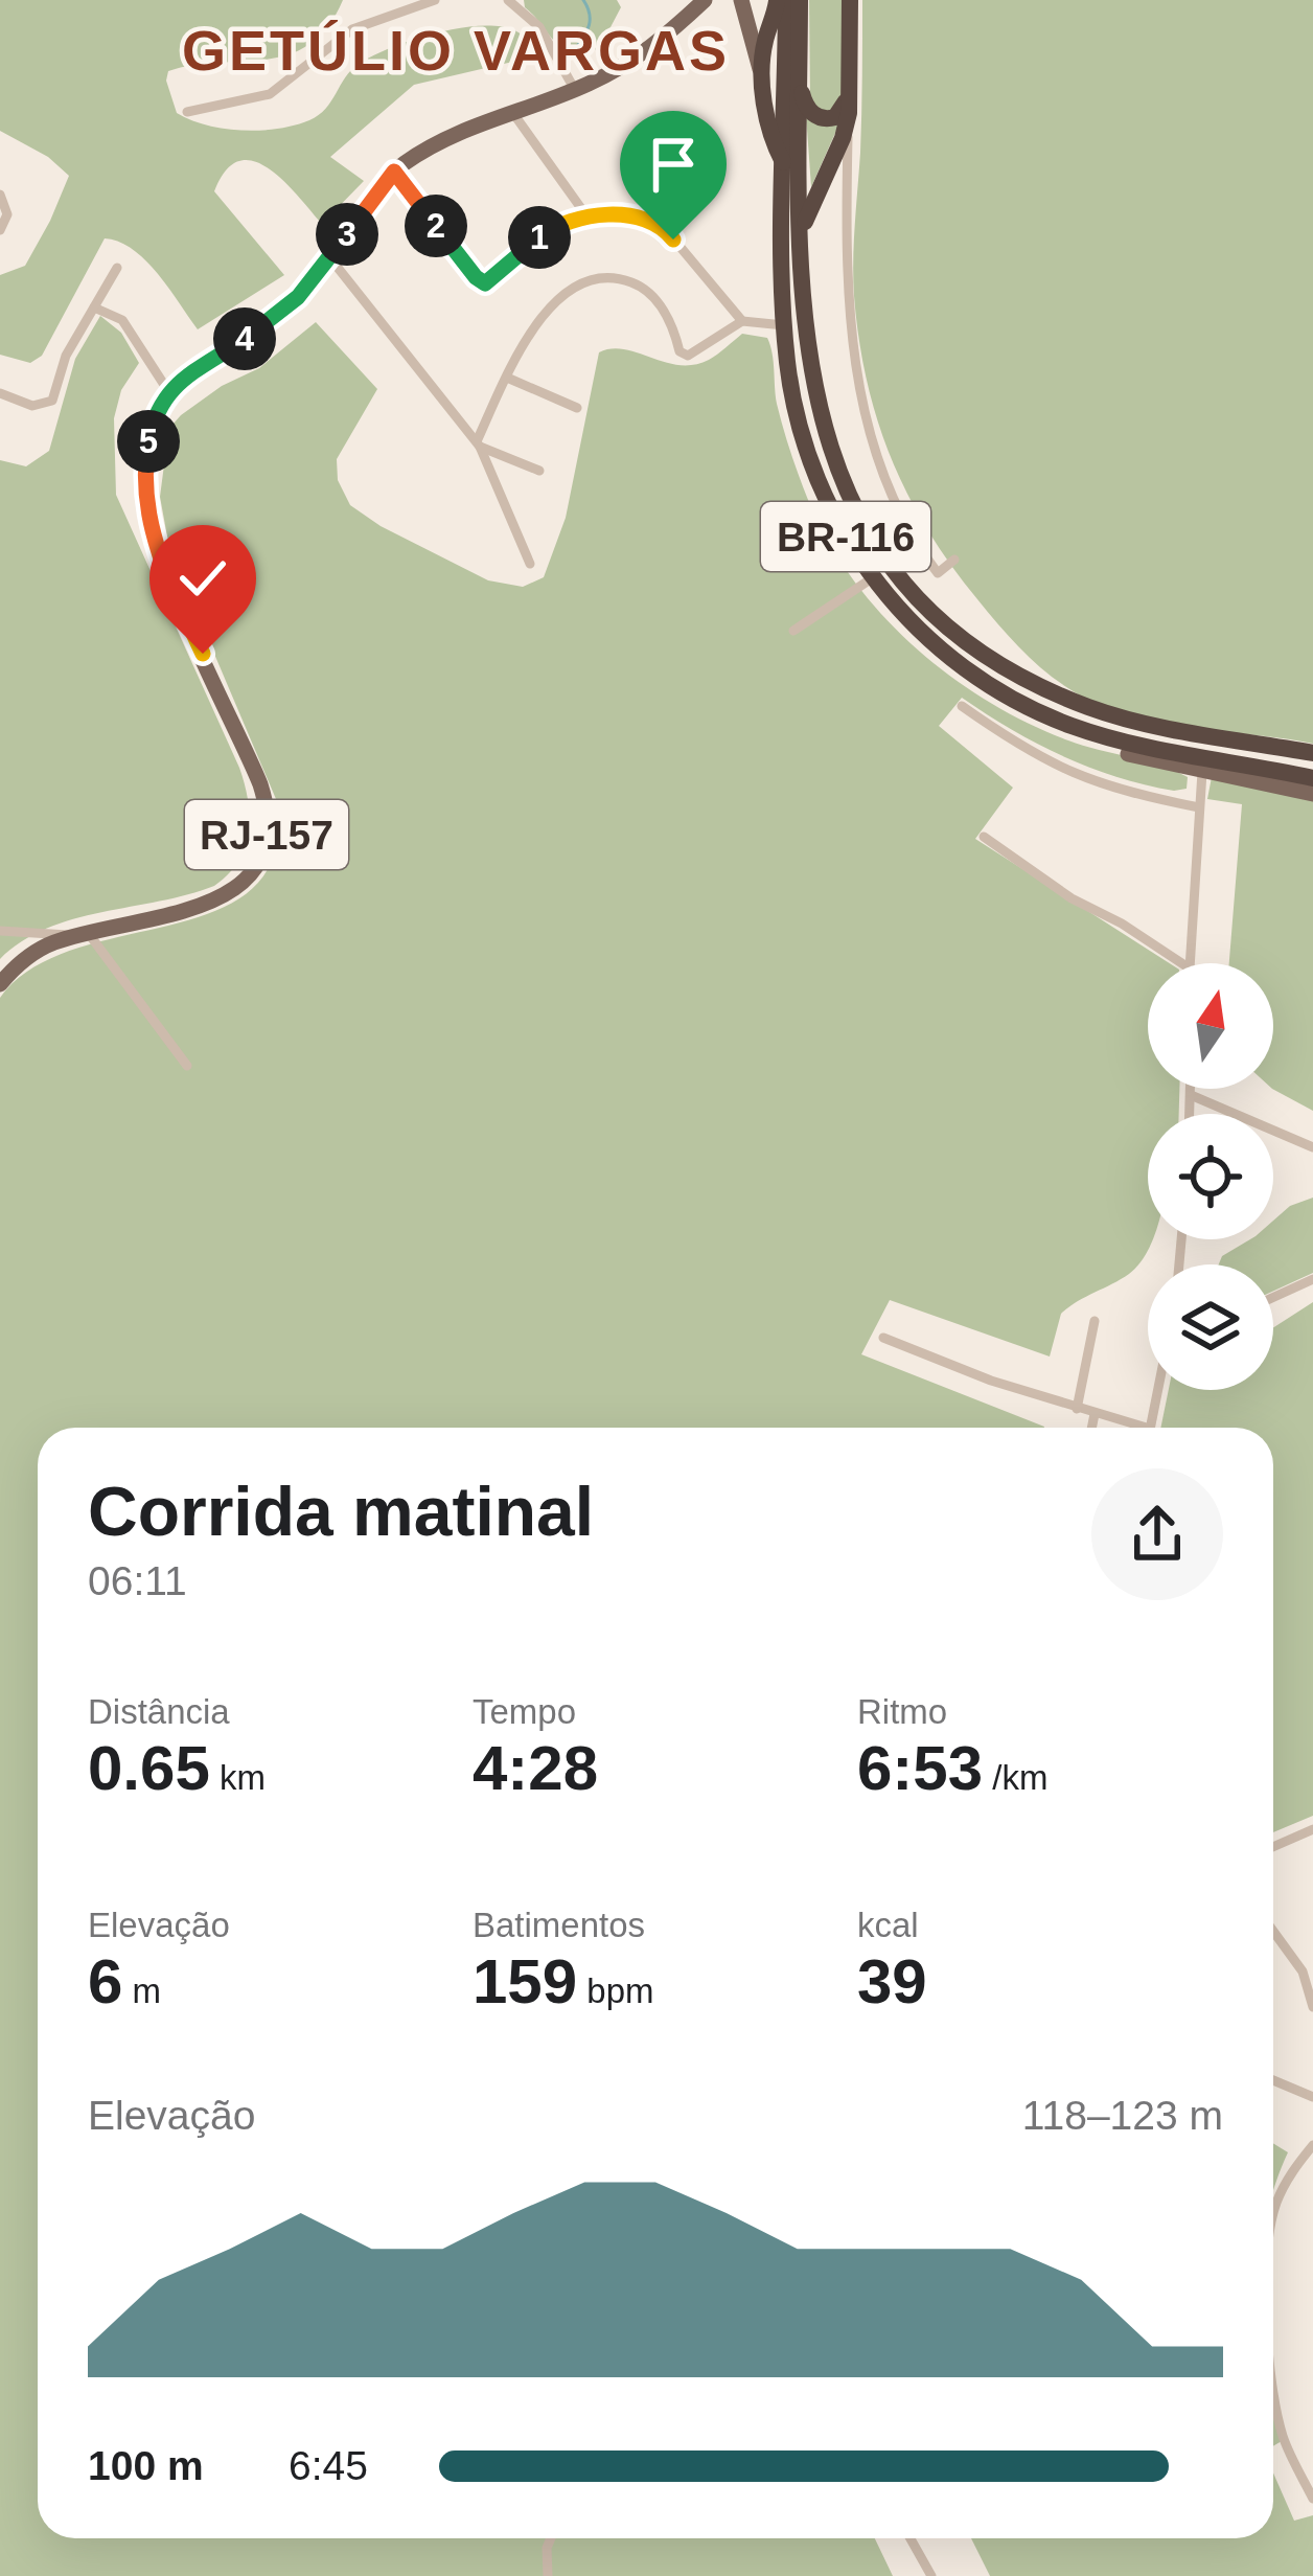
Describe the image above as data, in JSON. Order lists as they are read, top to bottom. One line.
{"streets":{"highway":["BR-116"],"main road":["RJ-157"]},"districts":["GETÚLIO VARGAS"],"north":"top","page":{"pins":["2","3","1","4","5"],"heading":["Corrida matinal","06:11"],"stats":[["Distância","0.65 km"],["Tempo","4:28"],["Ritmo","6:53 /km"],["Elevação","6 m"],["Batimentos","159 bpm"],["kcal","39"]],"chart":["Elevação","118–123 m"],"list":[{"name":"100 m","note":"6:45"}]}}
